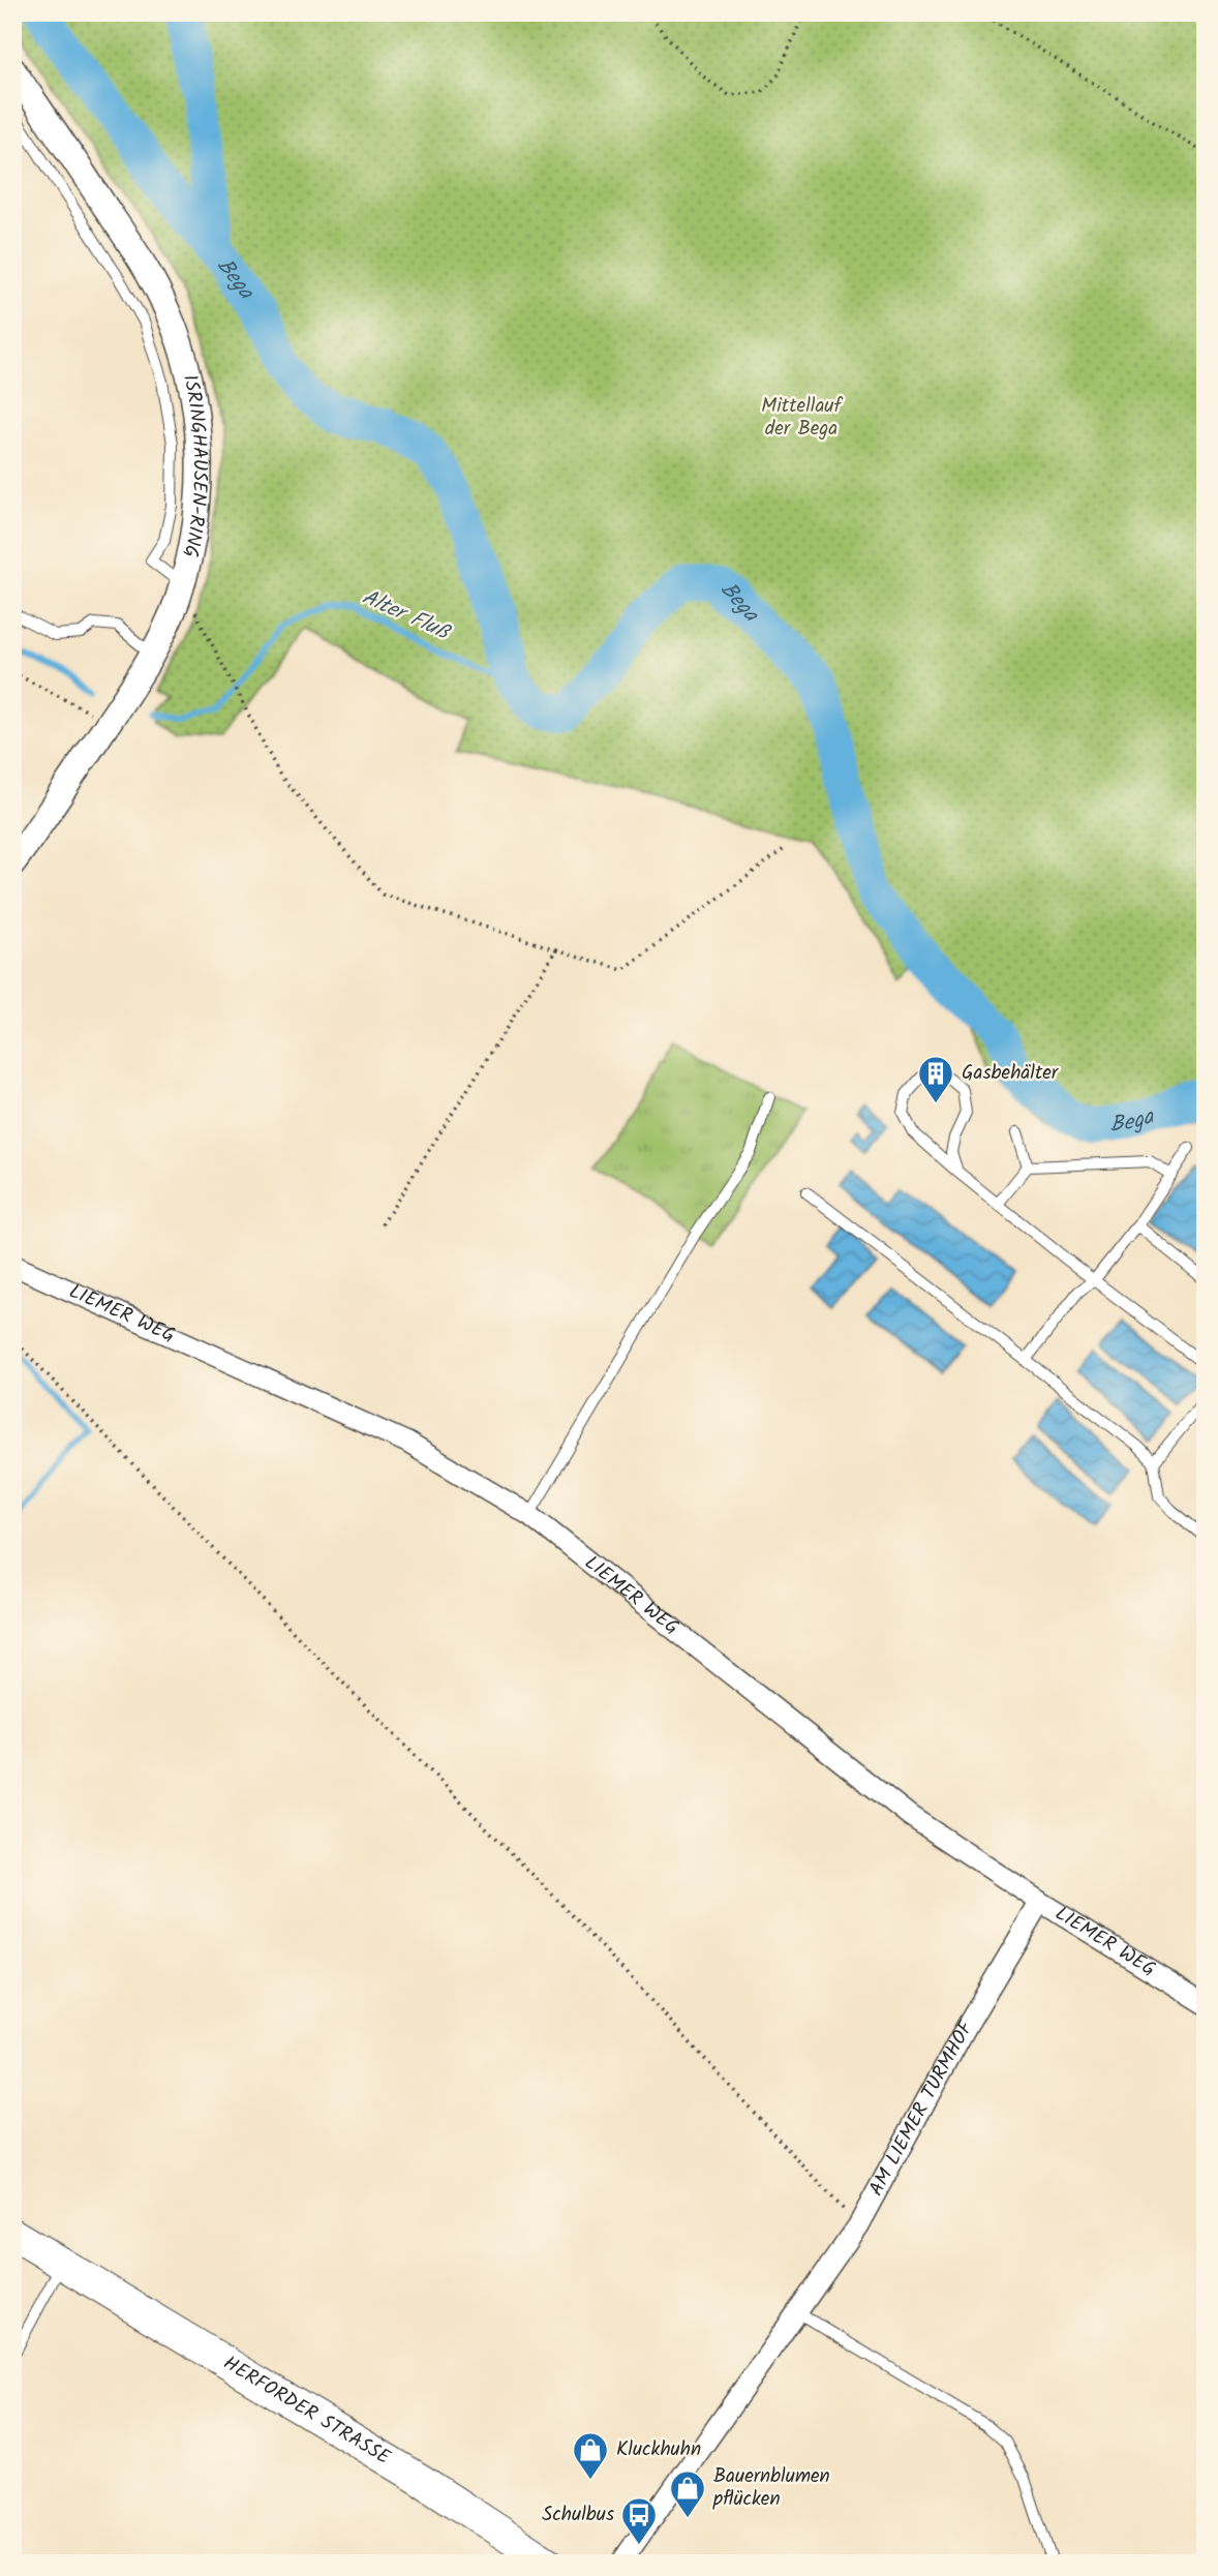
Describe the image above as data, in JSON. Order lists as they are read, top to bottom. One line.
{"streets":{"main road":["HERFORDER STRASSE"],"street":["ISRINGHAUSEN-RING","LIEMER WEG","AM LIEMER TURMHOF"]},"crossings":[["LIEMER WEG","AM LIEMER TURMHOF"]],"water":["Bega","Alter Fluß"],"parks":["Mittellauf der Bega"],"places":{"building":["Gasbehälter"],"shop":["Kluckhuhn","Bauernblumen pflücken"],"bus stop":["Schulbus"]}}
